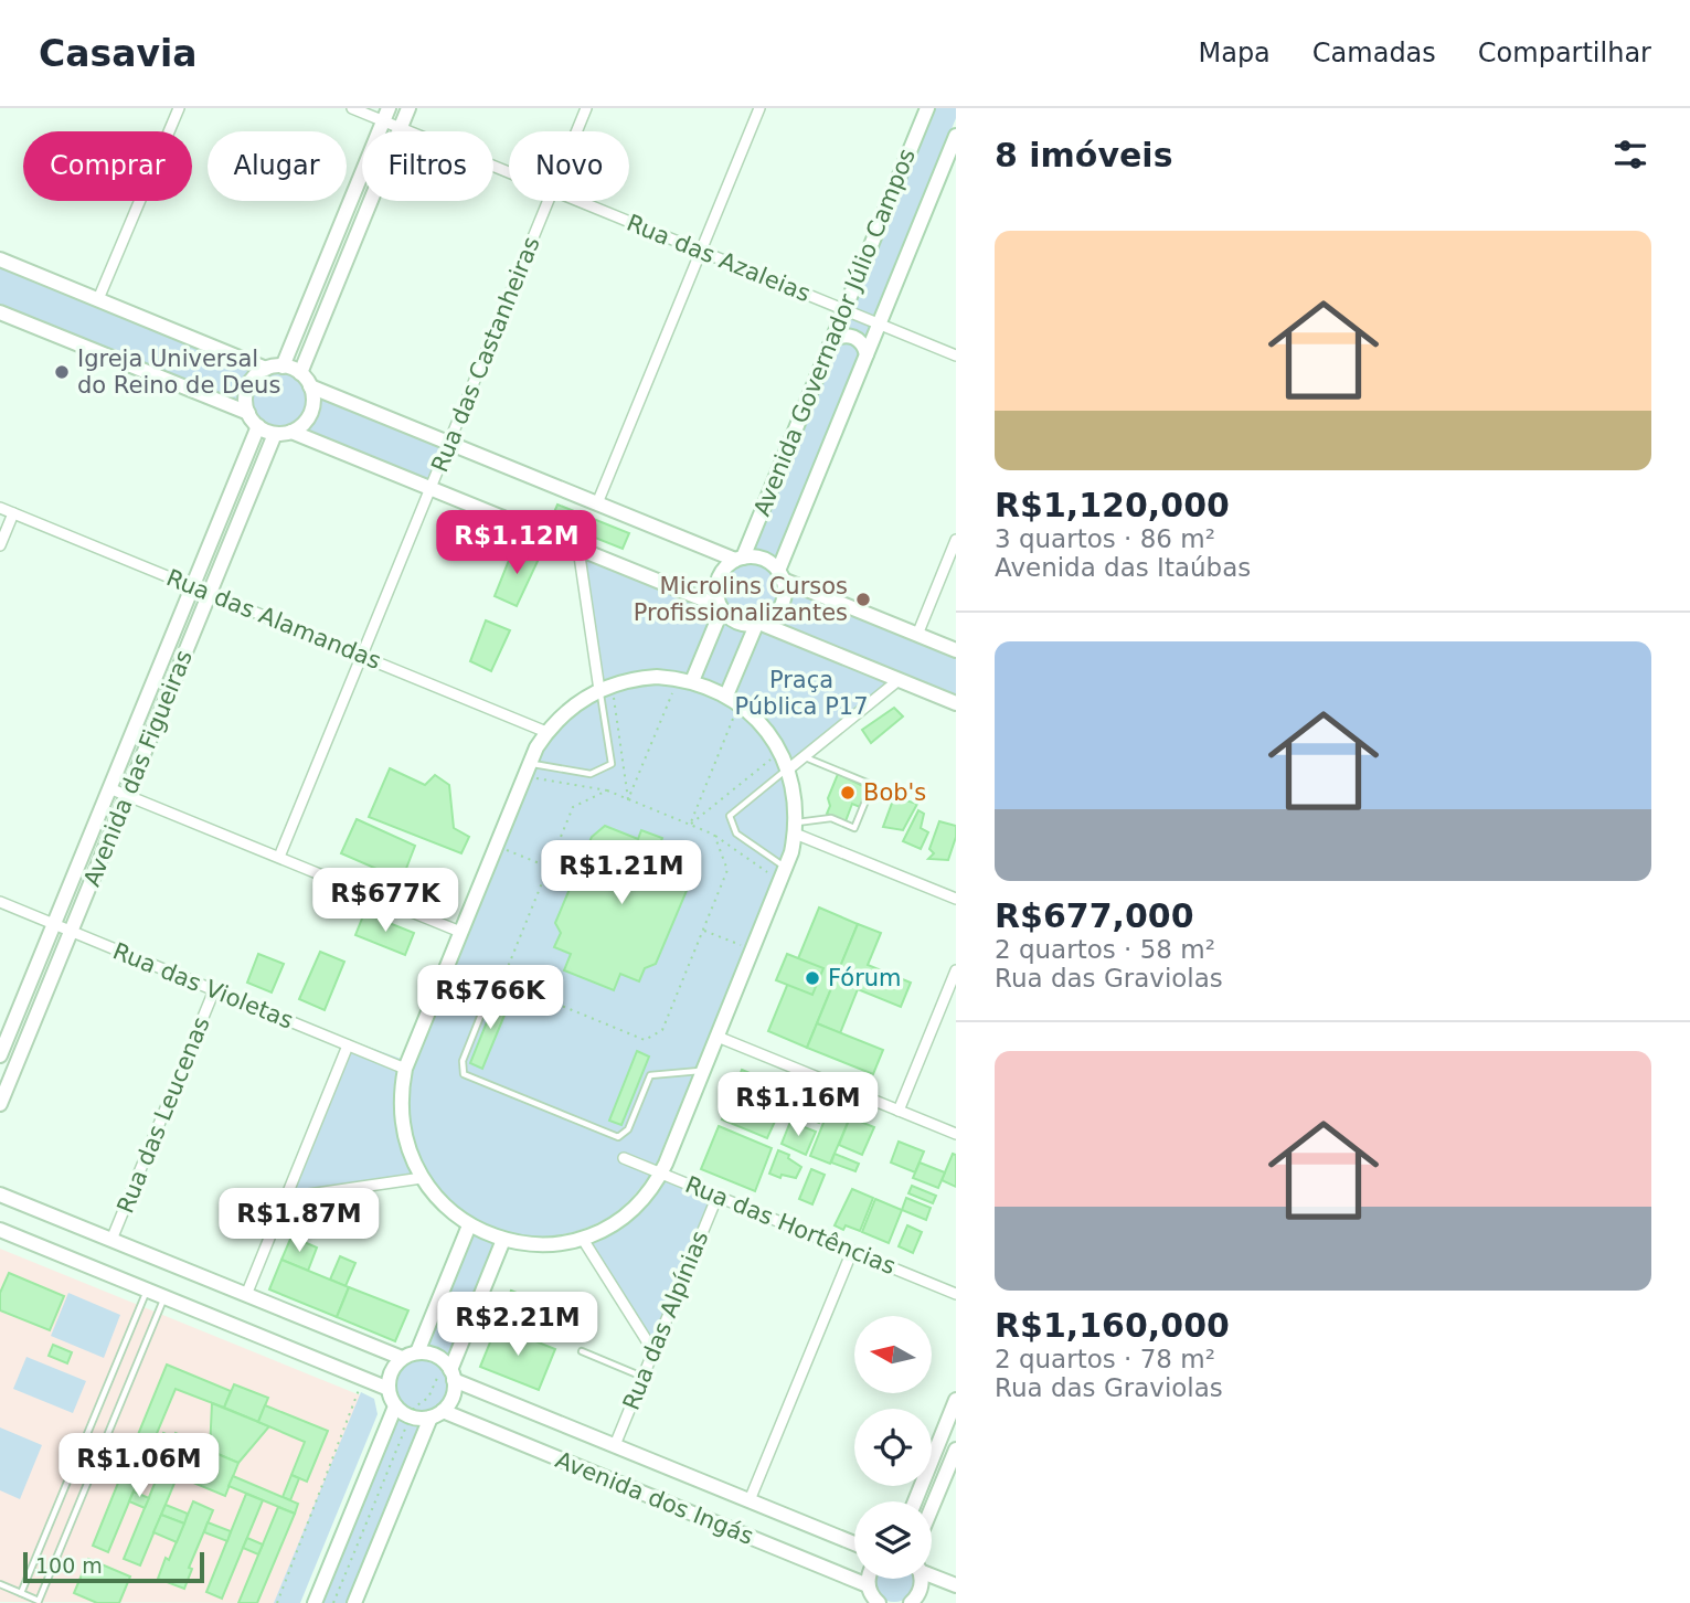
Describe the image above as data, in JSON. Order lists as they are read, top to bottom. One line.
{"streets":{"street":["Rua das Azaleias","Avenida Governador Júlio Campos","Rua das Castanheiras","Rua das Alamandas","Avenida das Figueiras","Rua das Violetas","Rua das Leucenas","Rua das Hortências","Rua das Alpínias","Avenida dos Ingás"]},"crossings":[["Rua das Azaleias","Avenida Governador Júlio Campos"],["Rua das Castanheiras","Rua das Alamandas"],["Rua das Alamandas","Avenida das Figueiras"],["Avenida das Figueiras","Rua das Violetas"],["Rua das Violetas","Rua das Leucenas"],["Rua das Hortências","Rua das Alpínias"],["Rua das Alpínias","Avenida dos Ingás"]],"parks":["Praça Pública P17"],"places":["Igreja Universal do Reino de Deus","Microlins Cursos Profissionalizantes","Bob's","Fórum"],"scale_bar":"100 m","north":"left","page":{"header":"Casavia","nav":["Mapa","Camadas","Compartilhar"],"heading":"8 imóveis","chip":["Comprar","Alugar","Filtros","Novo"],"list":[{"name":"R$1,120,000","note":"3 quartos · 86 m² · Avenida das Itaúbas"},{"name":"R$677,000","note":"2 quartos · 58 m² · Rua das Graviolas"},{"name":"R$1,160,000","note":"2 quartos · 78 m² · Rua das Graviolas"}],"price":["R$1.12M","R$1.21M","R$677K","R$766K","R$1.16M","R$1.87M","R$2.21M","R$1.06M"],"scale":"100 m"}}
